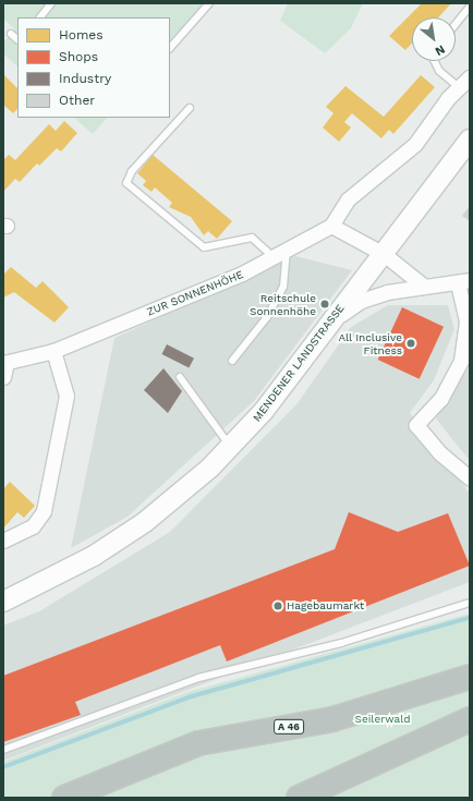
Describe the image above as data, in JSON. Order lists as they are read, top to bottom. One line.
{"streets":{"highway":["A 46"],"main road":["MENDENER LANDSTRASSE"],"street":["ZUR SONNENHÖHE"]},"parks":["Seilerwald"],"places":["Reitschule Sonnenhöhe","All Inclusive Fitness","Hagebaumarkt"],"legend":["Homes","Shops","Industry","Other"],"north":"bottom right"}
